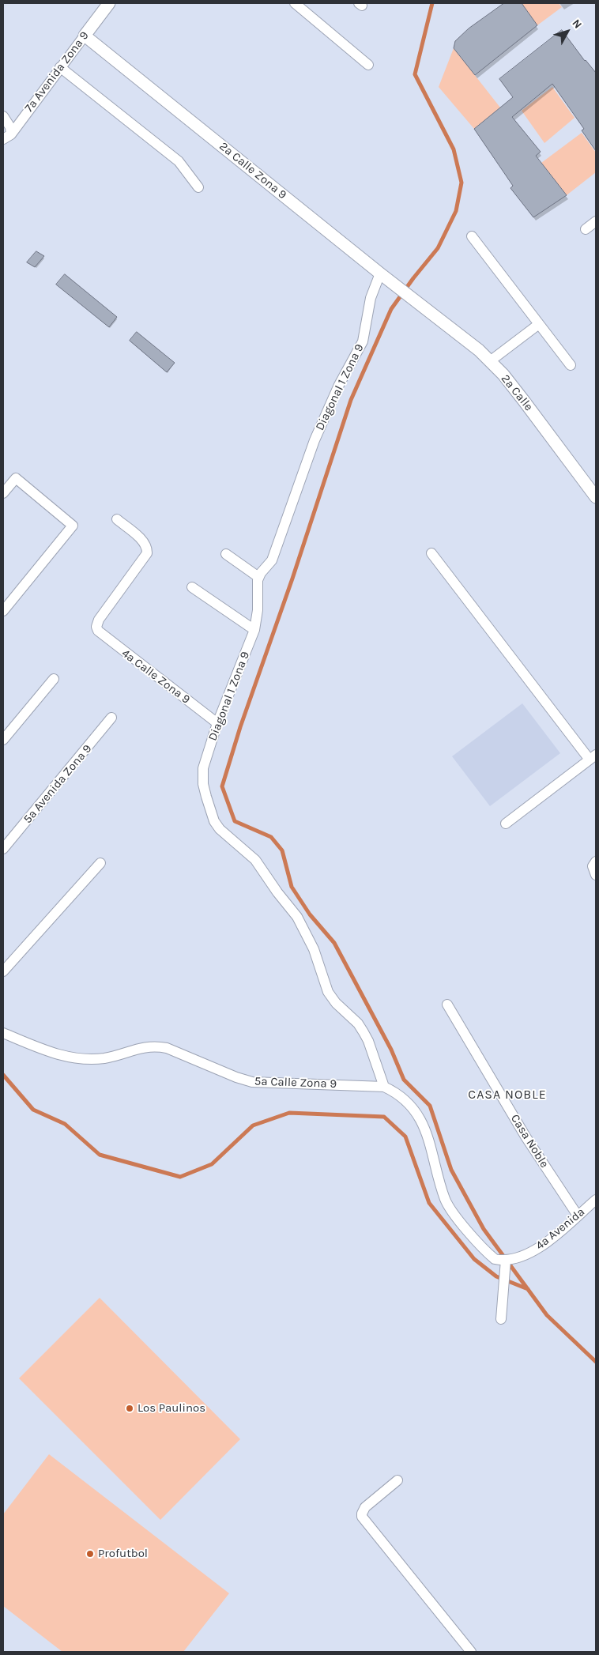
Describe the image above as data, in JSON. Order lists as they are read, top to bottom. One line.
{"streets":{"street":["7a Avenida Zona 9","2a Calle Zona 9","Diagonal 1 Zona 9","2a Calle","4a Calle Zona 9","5a Avenida Zona 9","5a Calle Zona 9","Casa Noble","4a Avenida"]},"crossings":[["7a Avenida Zona 9","2a Calle Zona 9"],["2a Calle Zona 9","Diagonal 1 Zona 9"],["2a Calle Zona 9","2a Calle"],["Diagonal 1 Zona 9","4a Calle Zona 9"],["Diagonal 1 Zona 9","5a Calle Zona 9"],["5a Calle Zona 9","4a Avenida"],["Casa Noble","4a Avenida"]],"districts":["CASA NOBLE"],"places":["Los Paulinos","Profutbol"],"north":"top right"}
